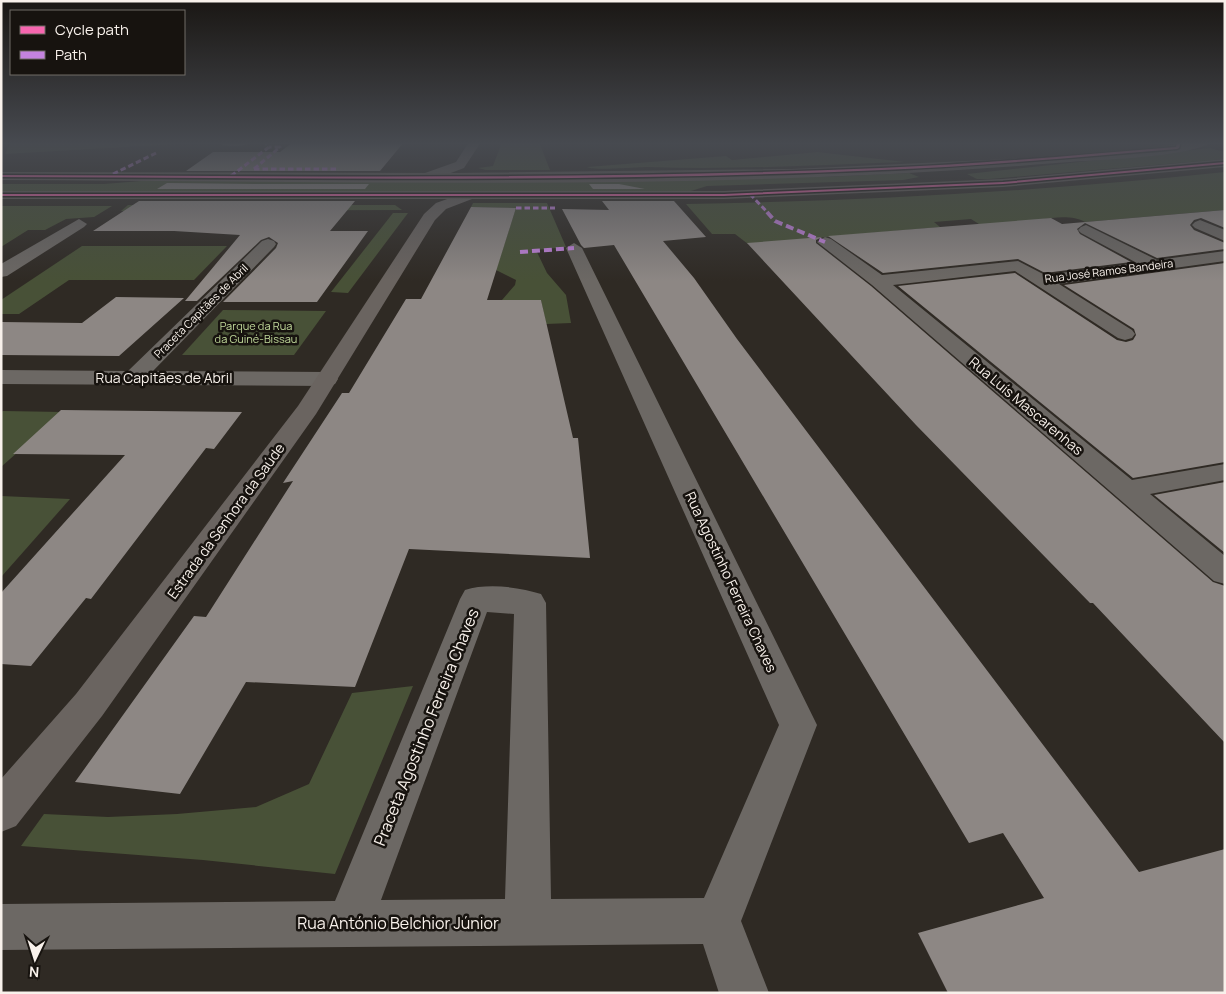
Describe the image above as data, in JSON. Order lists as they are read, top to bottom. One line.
{"streets":{"street":["Rua José Ramos Bandeira","Praceta Capitães de Abril","Rua Capitães de Abril","Rua Luís Mascarenhas","Estrada da Senhora da Saúde","Rua Agostinho Ferreira Chaves","Praceta Agostinho Ferreira Chaves","Rua António Belchior Júnior"]},"crossings":[["Rua José Ramos Bandeira","Rua Luís Mascarenhas"],["Praceta Capitães de Abril","Rua Capitães de Abril"],["Rua Capitães de Abril","Estrada da Senhora da Saúde"],["Rua Agostinho Ferreira Chaves","Rua António Belchior Júnior"],["Praceta Agostinho Ferreira Chaves","Rua António Belchior Júnior"]],"parks":["Parque da Rua da Guiné-Bissau"],"legend":["Cycle path","Path"],"north":"bottom"}
